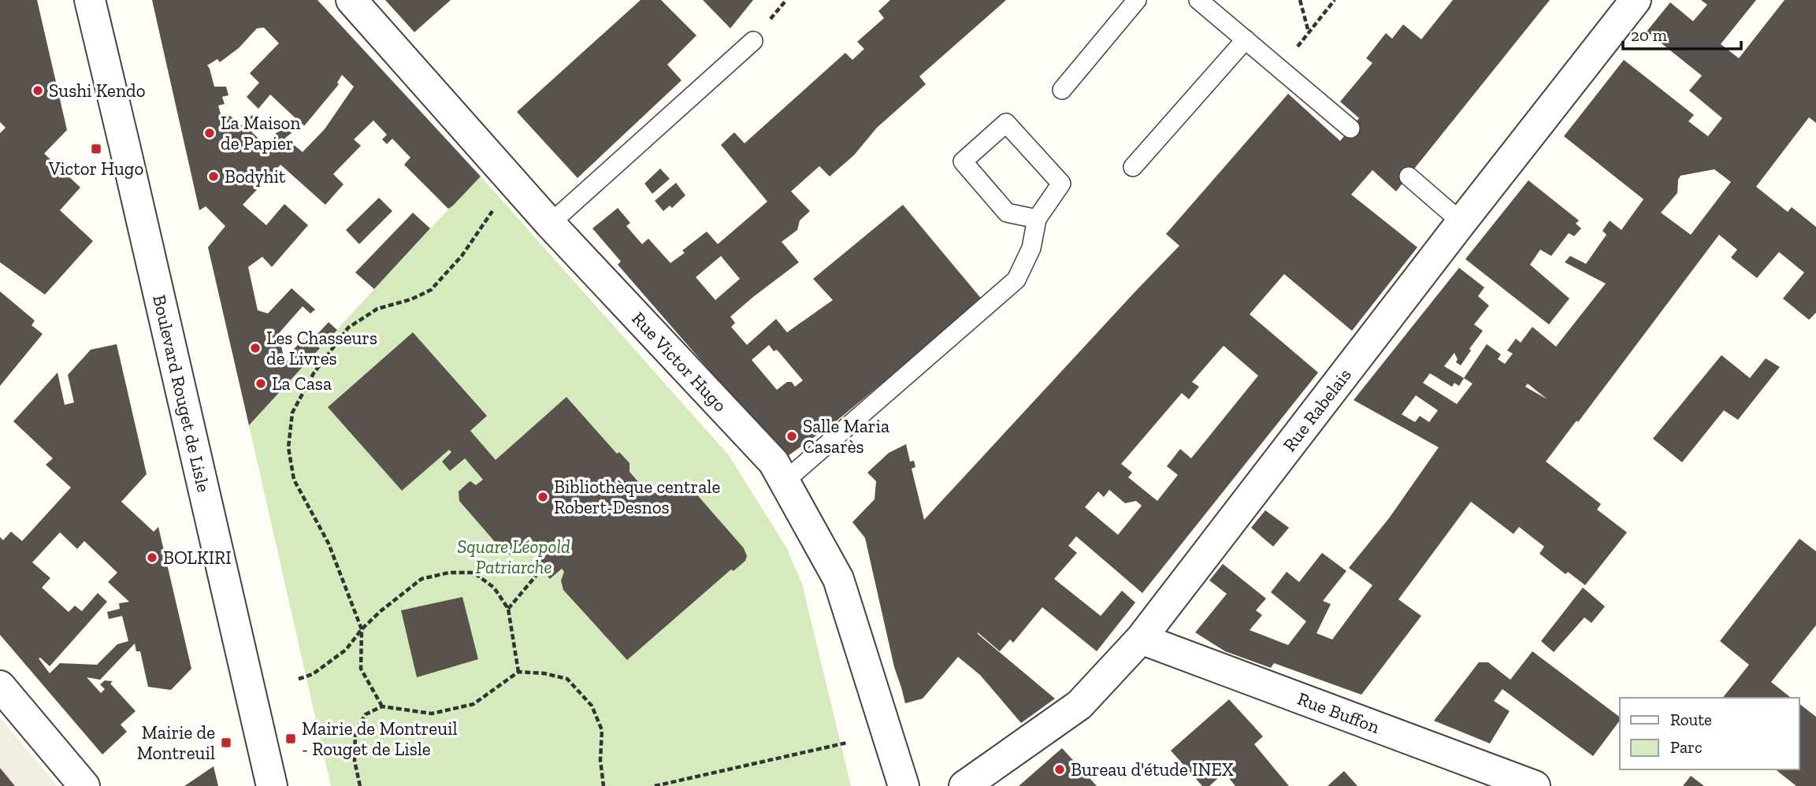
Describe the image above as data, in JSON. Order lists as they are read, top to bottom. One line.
{"streets":{"street":["Rue Victor Hugo","Boulevard Rouget de Lisle","Rue Rabelais","Rue Buffon"]},"crossings":[["Rue Rabelais","Rue Buffon"]],"parks":["Square Léopold Patriarche"],"places":{"other":["Sushi Kendo","La Maison de Papier","Bodyhit","Les Chasseurs de Livres","La Casa","Salle Maria Casarès","Bibliothèque centrale Robert-Desnos","BOLKIRI","Bureau d'étude INEX"],"transit":["Victor Hugo","Mairie de Montreuil - Rouget de Lisle","Mairie de Montreuil"]},"legend":["Route","Parc"],"scale_bar":"20 m"}
